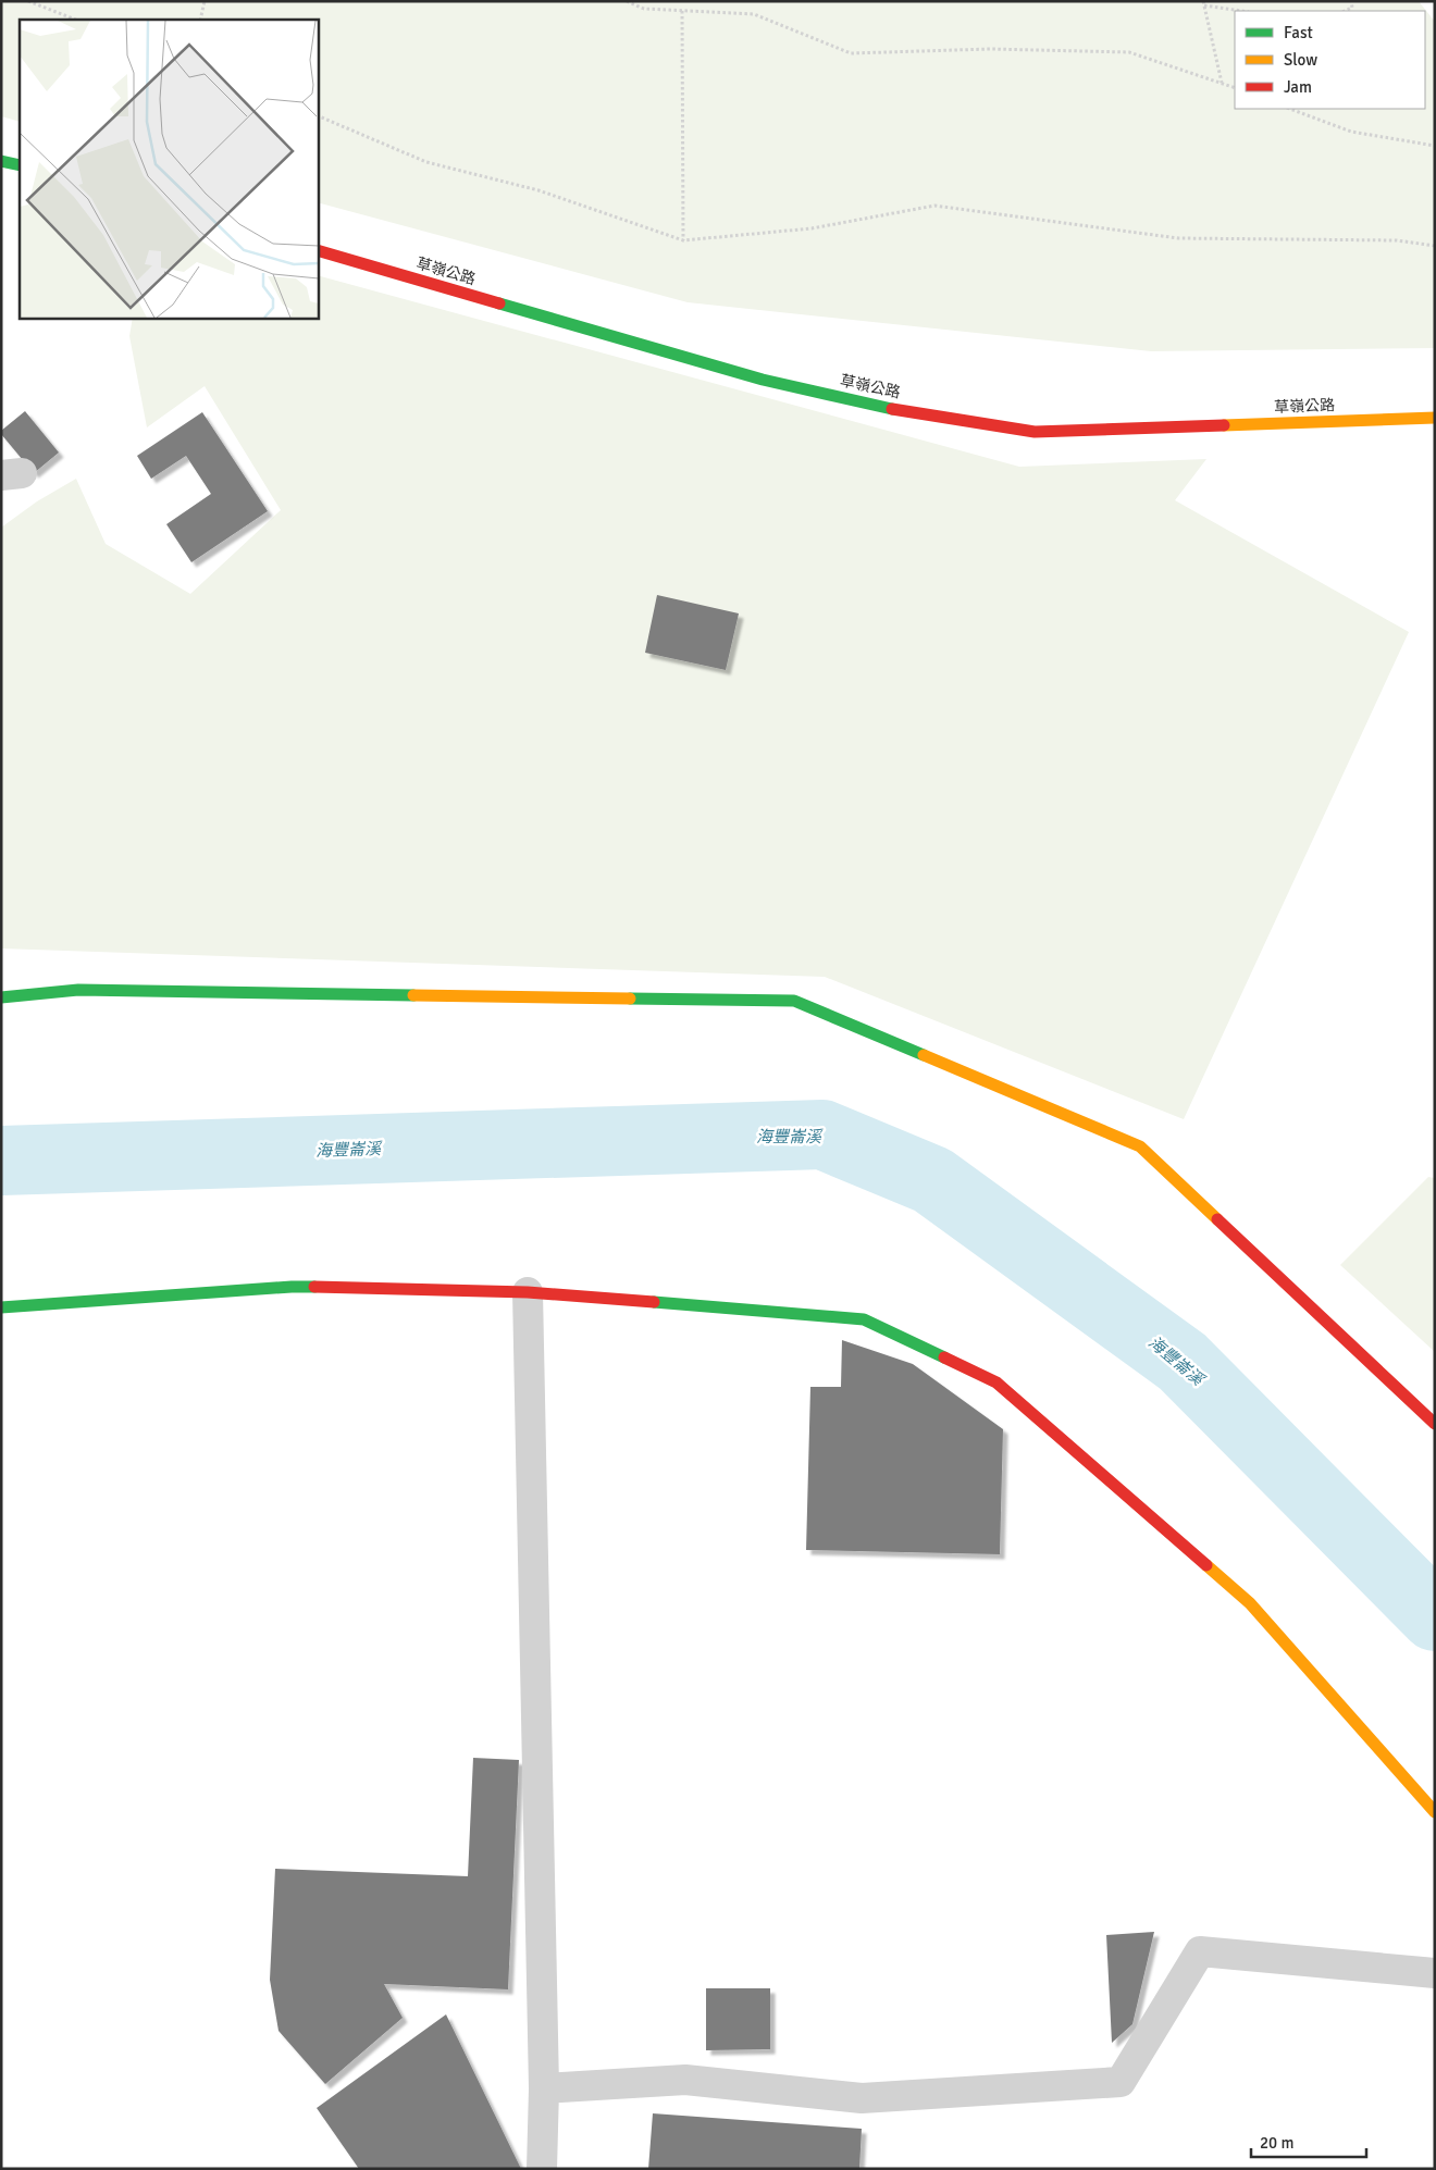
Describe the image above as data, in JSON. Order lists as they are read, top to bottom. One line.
{"streets":{"street":["草嶺公路"]},"water":["海豐崙溪"],"legend":["Fast","Slow","Jam"],"scale_bar":"20 m"}
